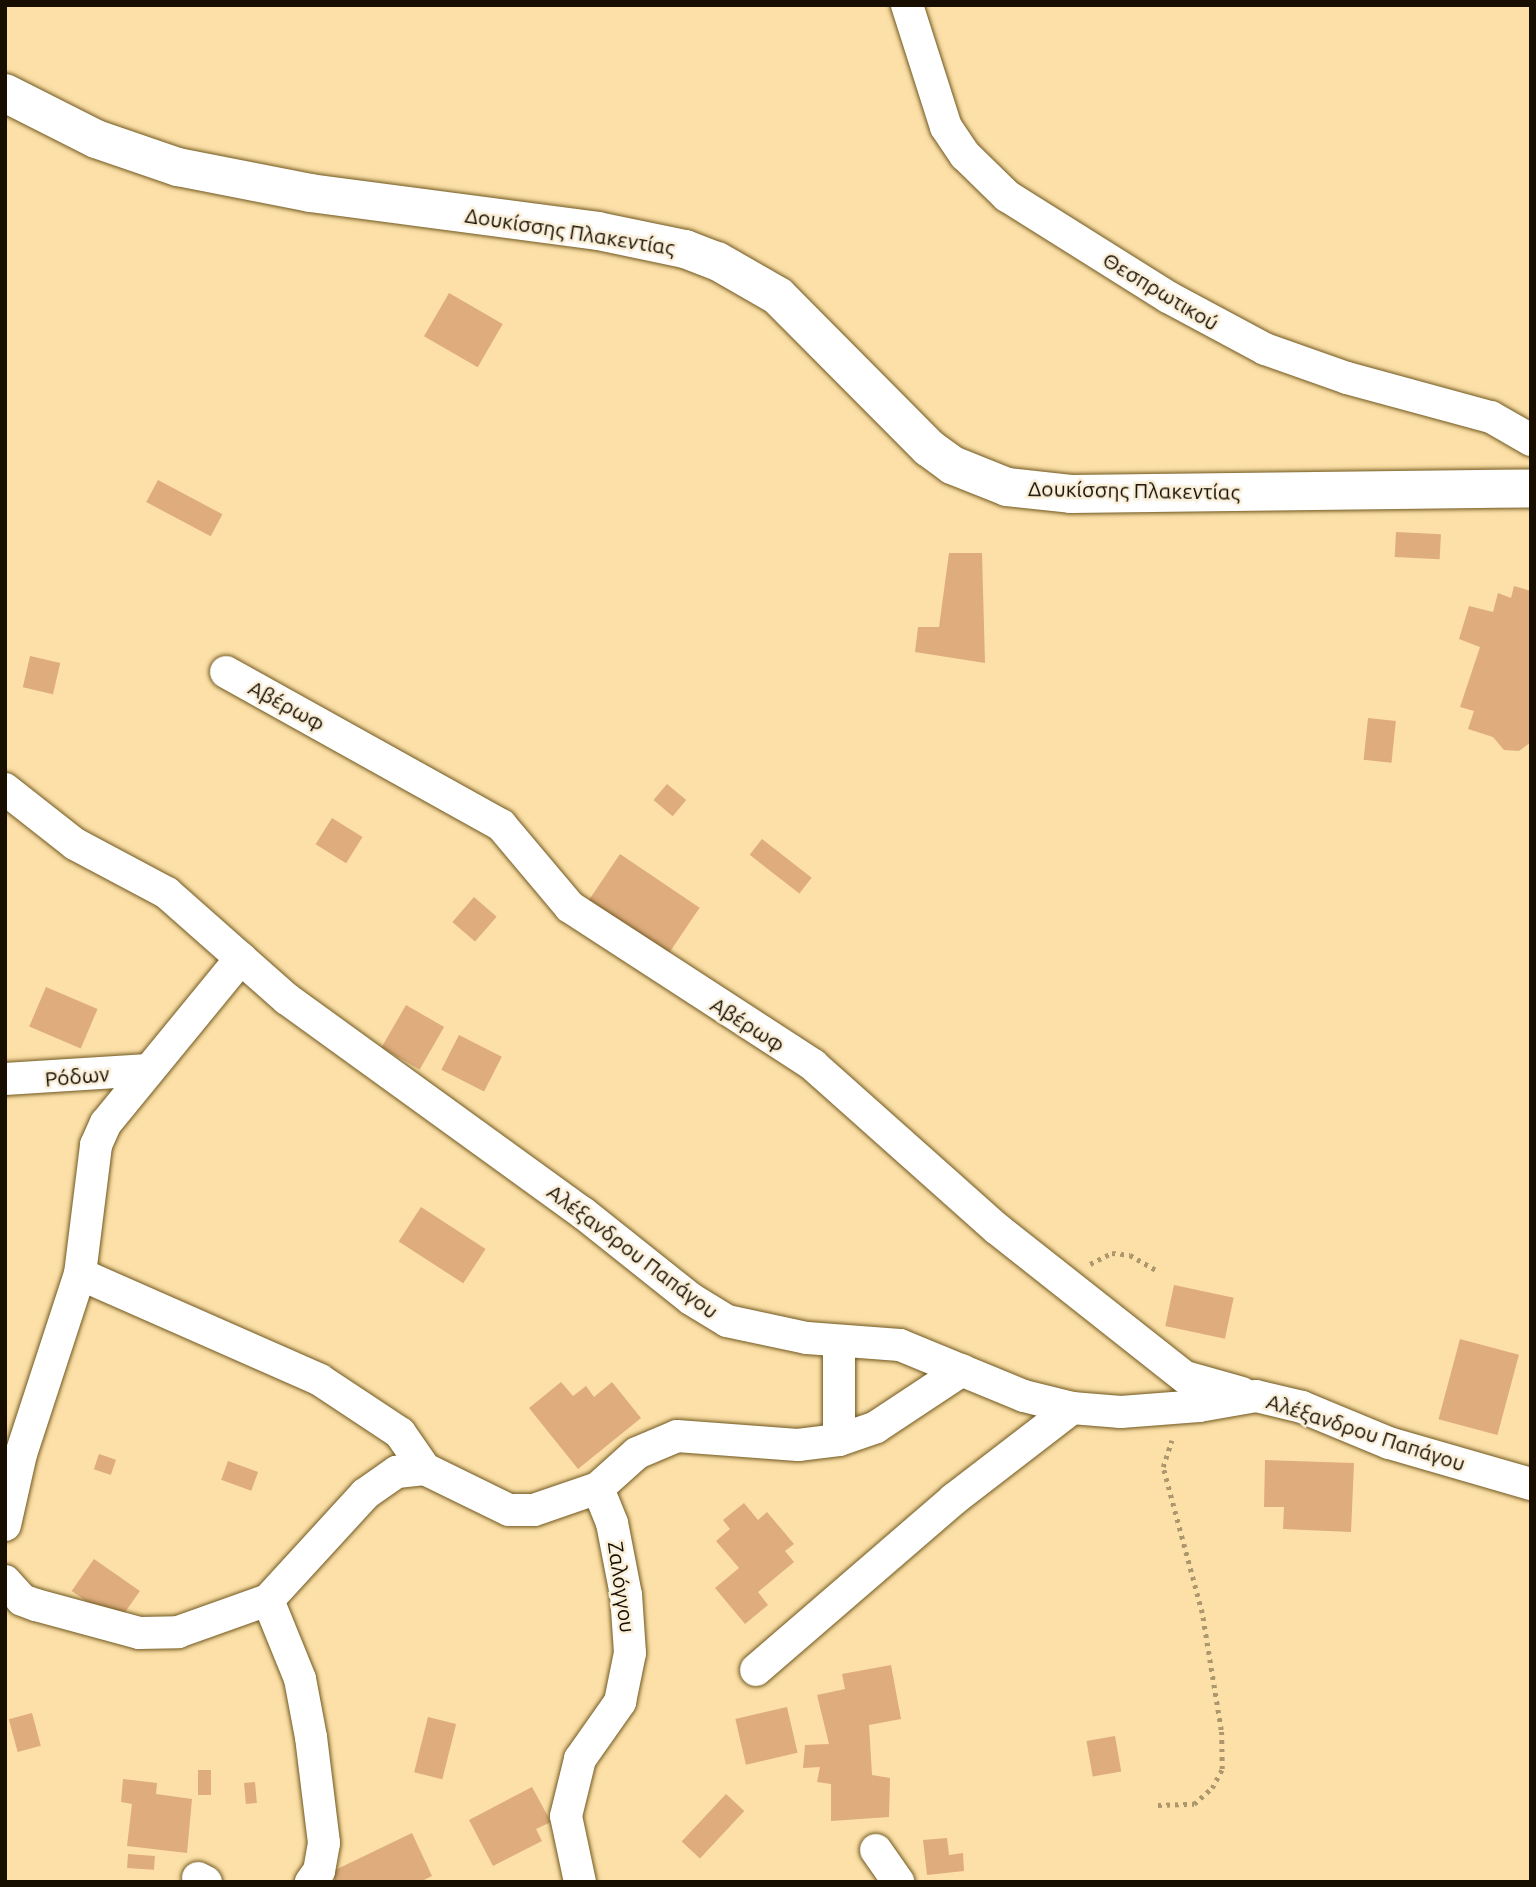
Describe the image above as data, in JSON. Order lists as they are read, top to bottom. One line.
{"streets":{"main road":["Δουκίσσης Πλακεντίας"],"street":["Θεσπρωτικού","Αβέρωφ","Ρόδων","Αλέξανδρου Παπάγου","Ζαλόγγου"]},"crossings":[["Αβέρωφ","Αλέξανδρου Παπάγου"]]}
